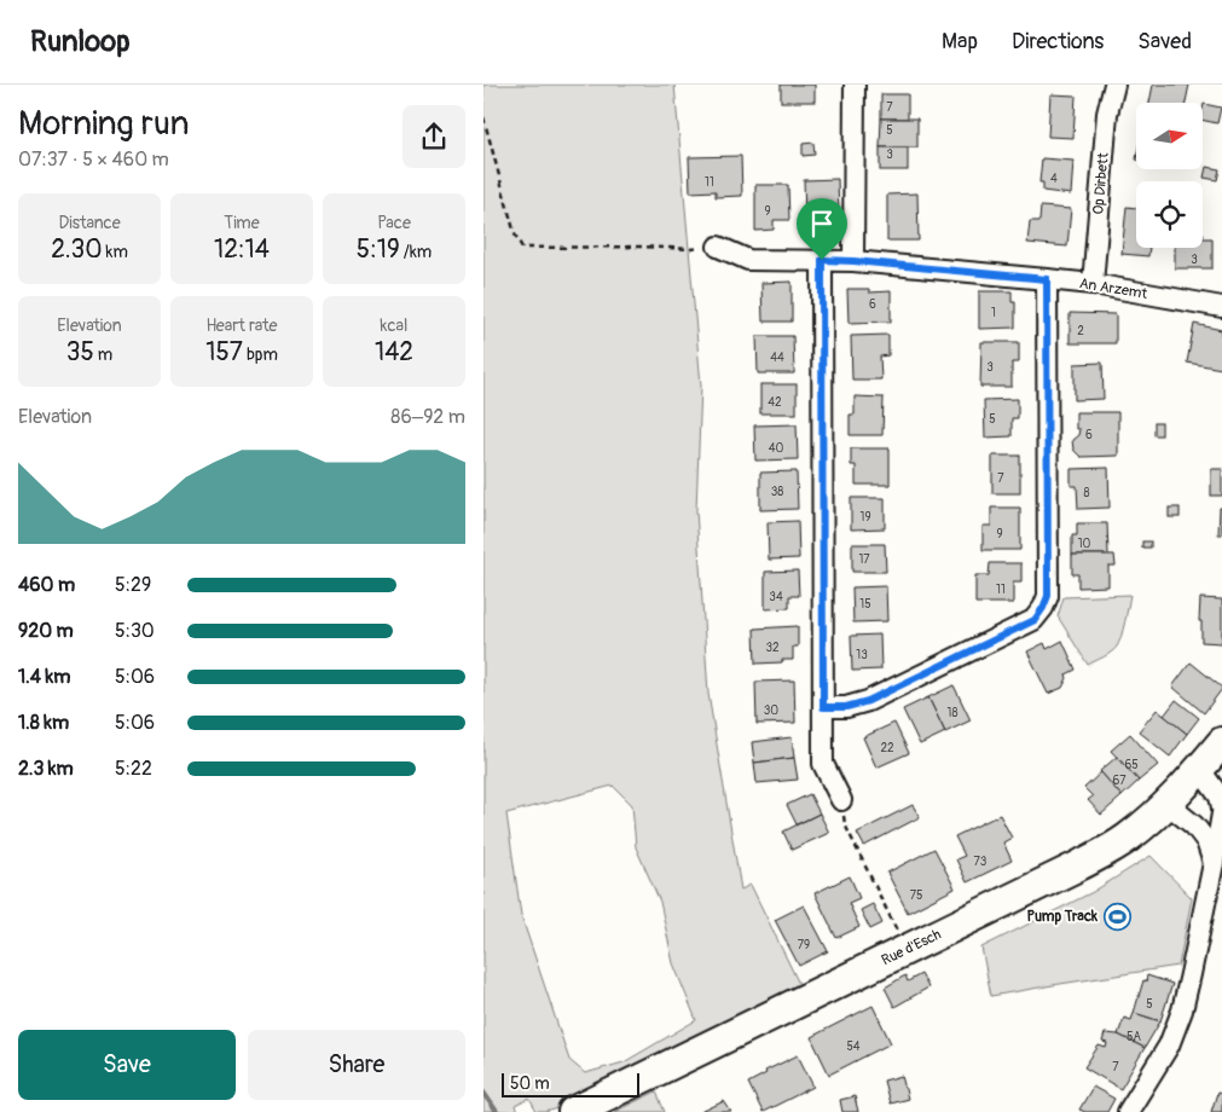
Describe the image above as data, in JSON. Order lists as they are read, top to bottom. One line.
{"streets":{"main road":["Rue d'Esch"],"street":["Op Dirbett","An Arzemt"]},"crossings":[["Op Dirbett","An Arzemt"]],"places":{"sports":["Pump Track"]},"house_numbers":["7","5","3","4","11","9","3","6","1","2","44","3","42","5","6","40","7","38","8","19","9","10","17","11","34","15","32","13","30","18","22","65","67","73","75","79","5","5A","54","7"],"scale_bar":"50 m","north":"right","page":{"header":"Runloop","nav":["Map","Directions","Saved"],"heading":["Morning run","07:37 · 5 × 460 m"],"stats":[["Distance","2.30 km"],["Time","12:14"],["Pace","5:19 /km"],["Elevation","35 m"],["Heart rate","157 bpm"],["kcal","142"]],"chart":["Elevation","86–92 m"],"list":[{"name":"460 m","note":"5:29"},{"name":"920 m","note":"5:30"},{"name":"1.4 km","note":"5:06"},{"name":"1.8 km","note":"5:06"},{"name":"2.3 km","note":"5:22"}],"buttons":["Save","Share"],"scale":"50 m"}}
